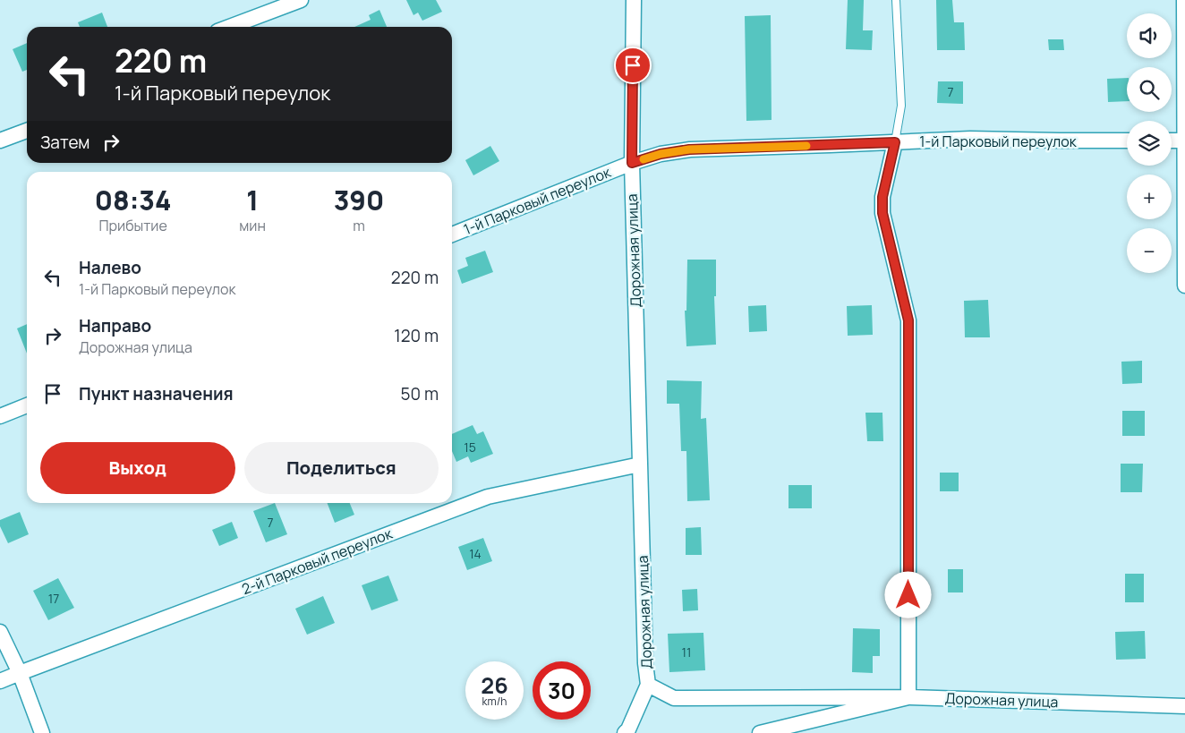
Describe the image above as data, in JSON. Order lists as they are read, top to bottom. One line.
{"streets":{"street":["1-й Парковый переулок","Дорожная улица","2-й Парковый переулок"]},"crossings":[["1-й Парковый переулок","Дорожная улица"],["Дорожная улица","2-й Парковый переулок"]],"house_numbers":["7","15","7","14","17","11"],"page":{"map_buttons":["+","−"],"turn":["220 m","1-й Парковый переулок"],"then":"Затем","eta":["08:34","Прибытие","1","мин","390","m"],"list":[{"name":"Налево","note":"1-й Парковый переулок","value":"220 m"},{"name":"Направо","note":"Дорожная улица","value":"120 m"},{"name":"Пункт назначения","value":"50 m"}],"buttons":["Выход","Поделиться"],"speed":"26 km/h","limit":"30"}}
